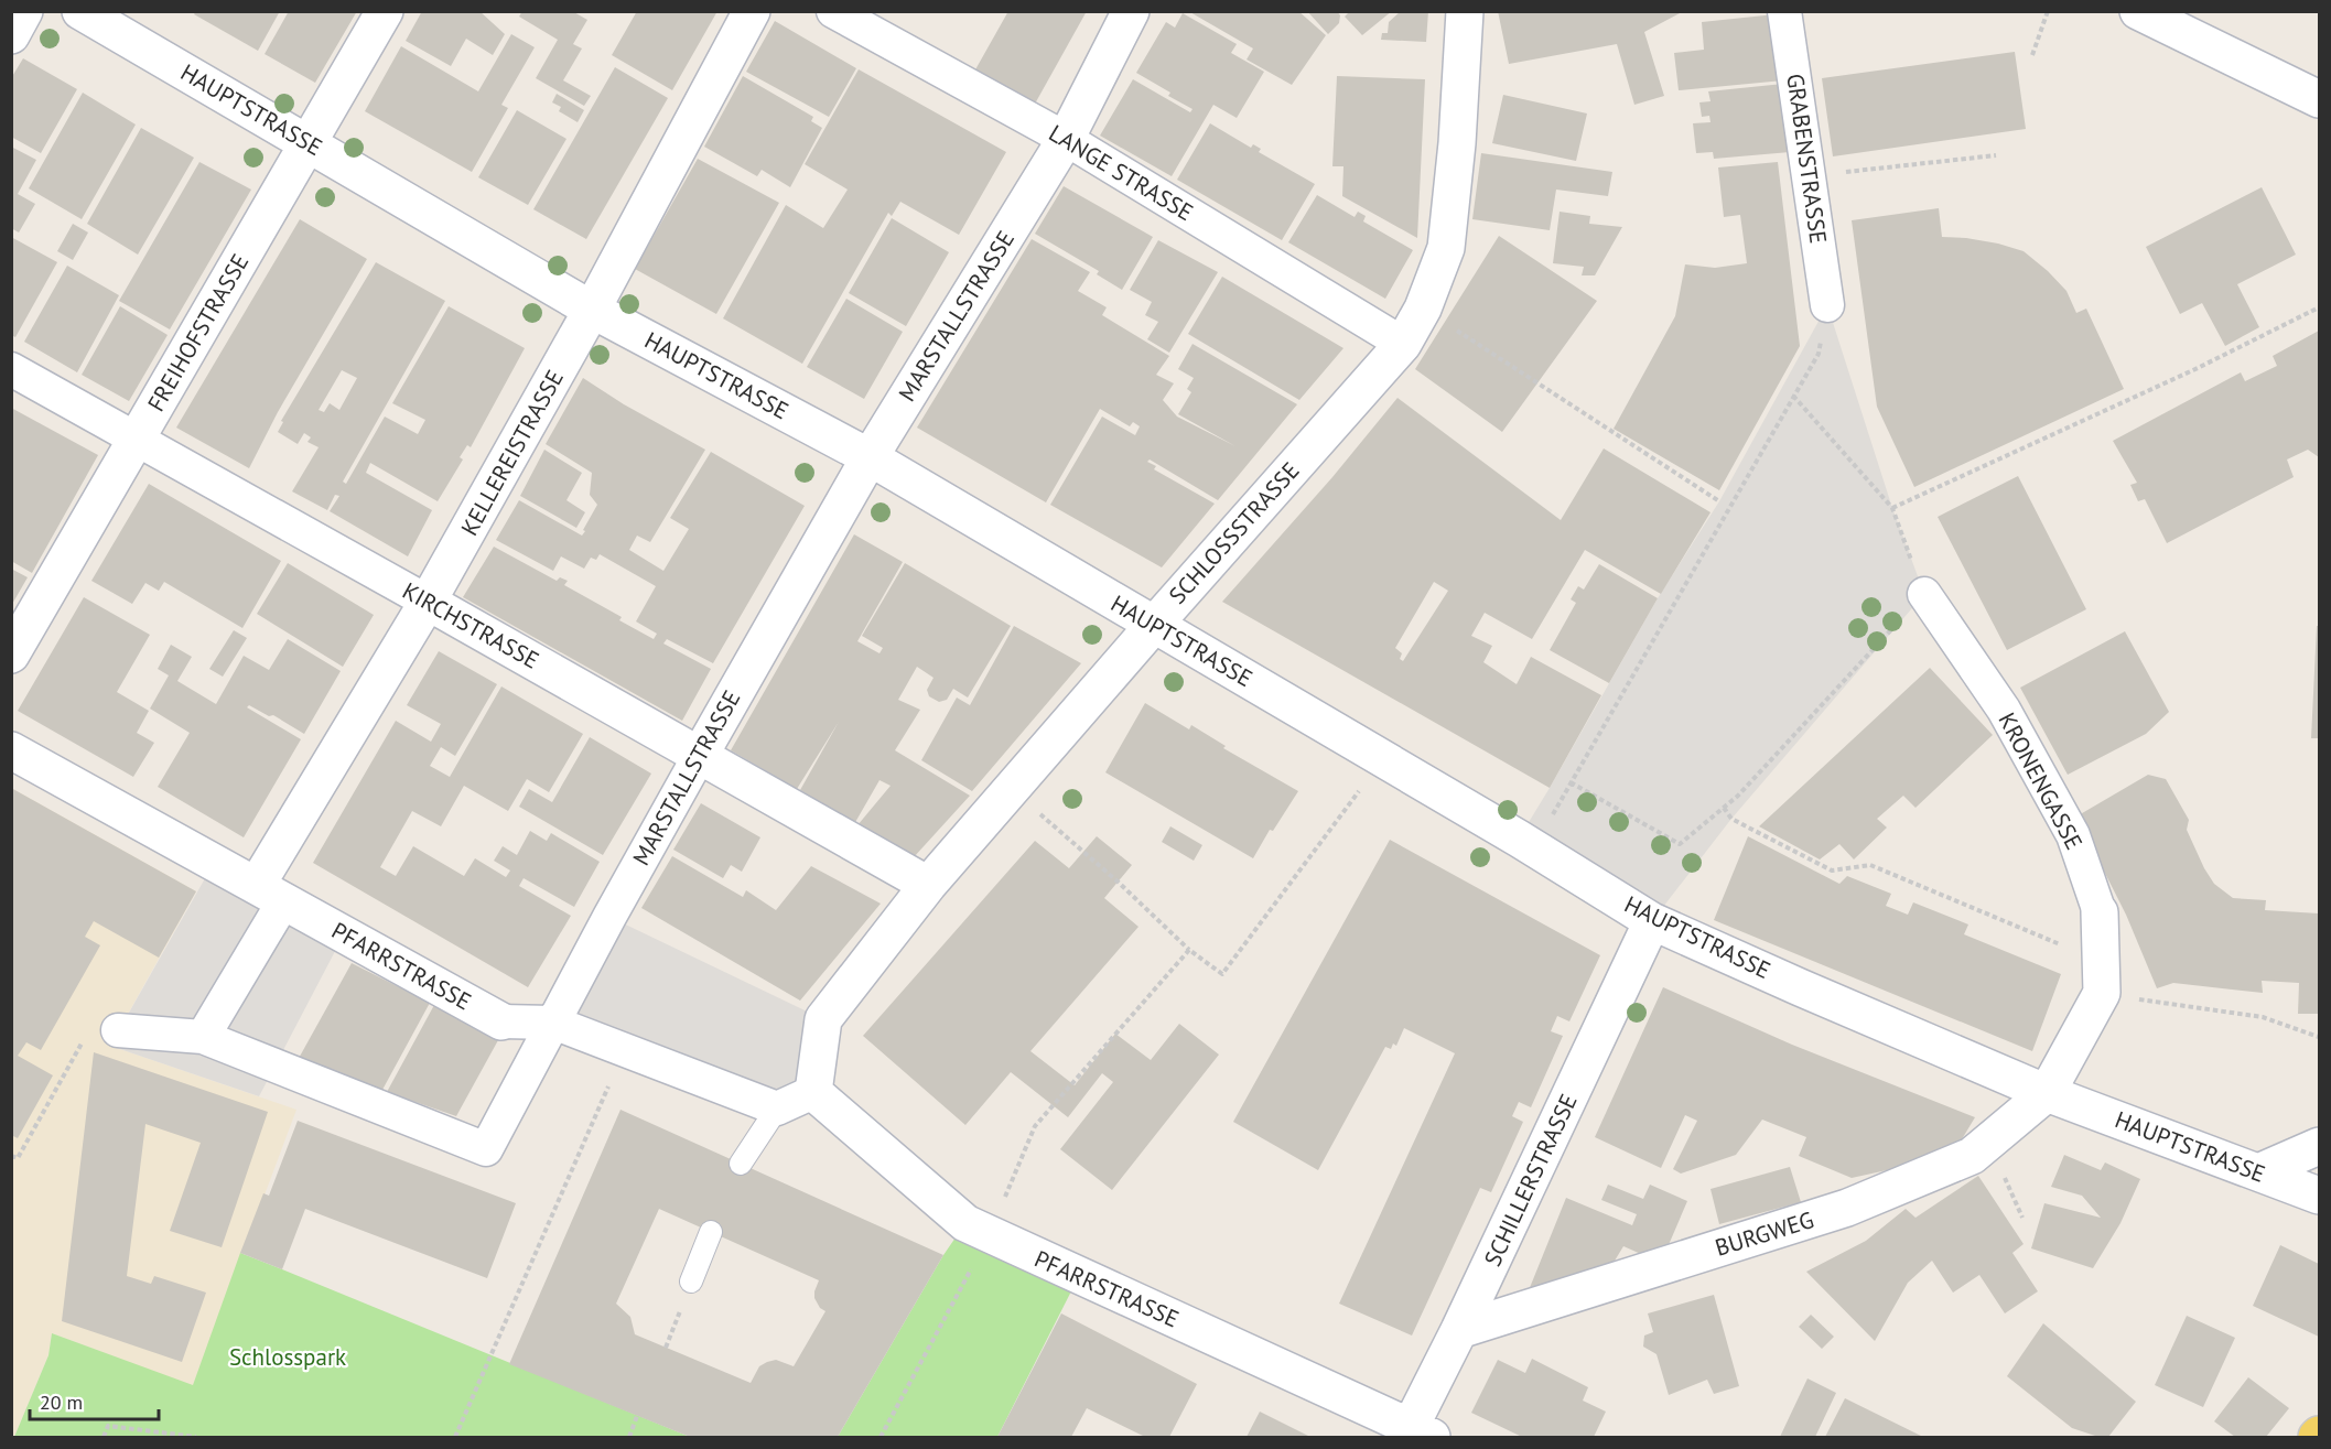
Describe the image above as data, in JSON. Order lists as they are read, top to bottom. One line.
{"streets":{"street":["HAUPTSTRASSE","GRABENSTRASSE","LANGE STRASSE","MARSTALLSTRASSE","FREIHOFSTRASSE","KELLEREISTRASSE","SCHLOSSSTRASSE","KIRCHSTRASSE","KRONENGASSE","PFARRSTRASSE","SCHILLERSTRASSE","BURGWEG"]},"crossings":[["HAUPTSTRASSE","MARSTALLSTRASSE"],["HAUPTSTRASSE","FREIHOFSTRASSE"],["HAUPTSTRASSE","KELLEREISTRASSE"],["HAUPTSTRASSE","SCHLOSSSTRASSE"],["HAUPTSTRASSE","SCHILLERSTRASSE"],["HAUPTSTRASSE","BURGWEG"],["LANGE STRASSE","MARSTALLSTRASSE"],["LANGE STRASSE","SCHLOSSSTRASSE"],["MARSTALLSTRASSE","KIRCHSTRASSE"],["MARSTALLSTRASSE","PFARRSTRASSE"],["FREIHOFSTRASSE","KIRCHSTRASSE"],["KELLEREISTRASSE","KIRCHSTRASSE"],["KELLEREISTRASSE","PFARRSTRASSE"],["SCHLOSSSTRASSE","KIRCHSTRASSE"],["SCHLOSSSTRASSE","PFARRSTRASSE"],["PFARRSTRASSE","SCHILLERSTRASSE"],["SCHILLERSTRASSE","BURGWEG"]],"parks":["Schlosspark"],"scale_bar":"20 m"}
